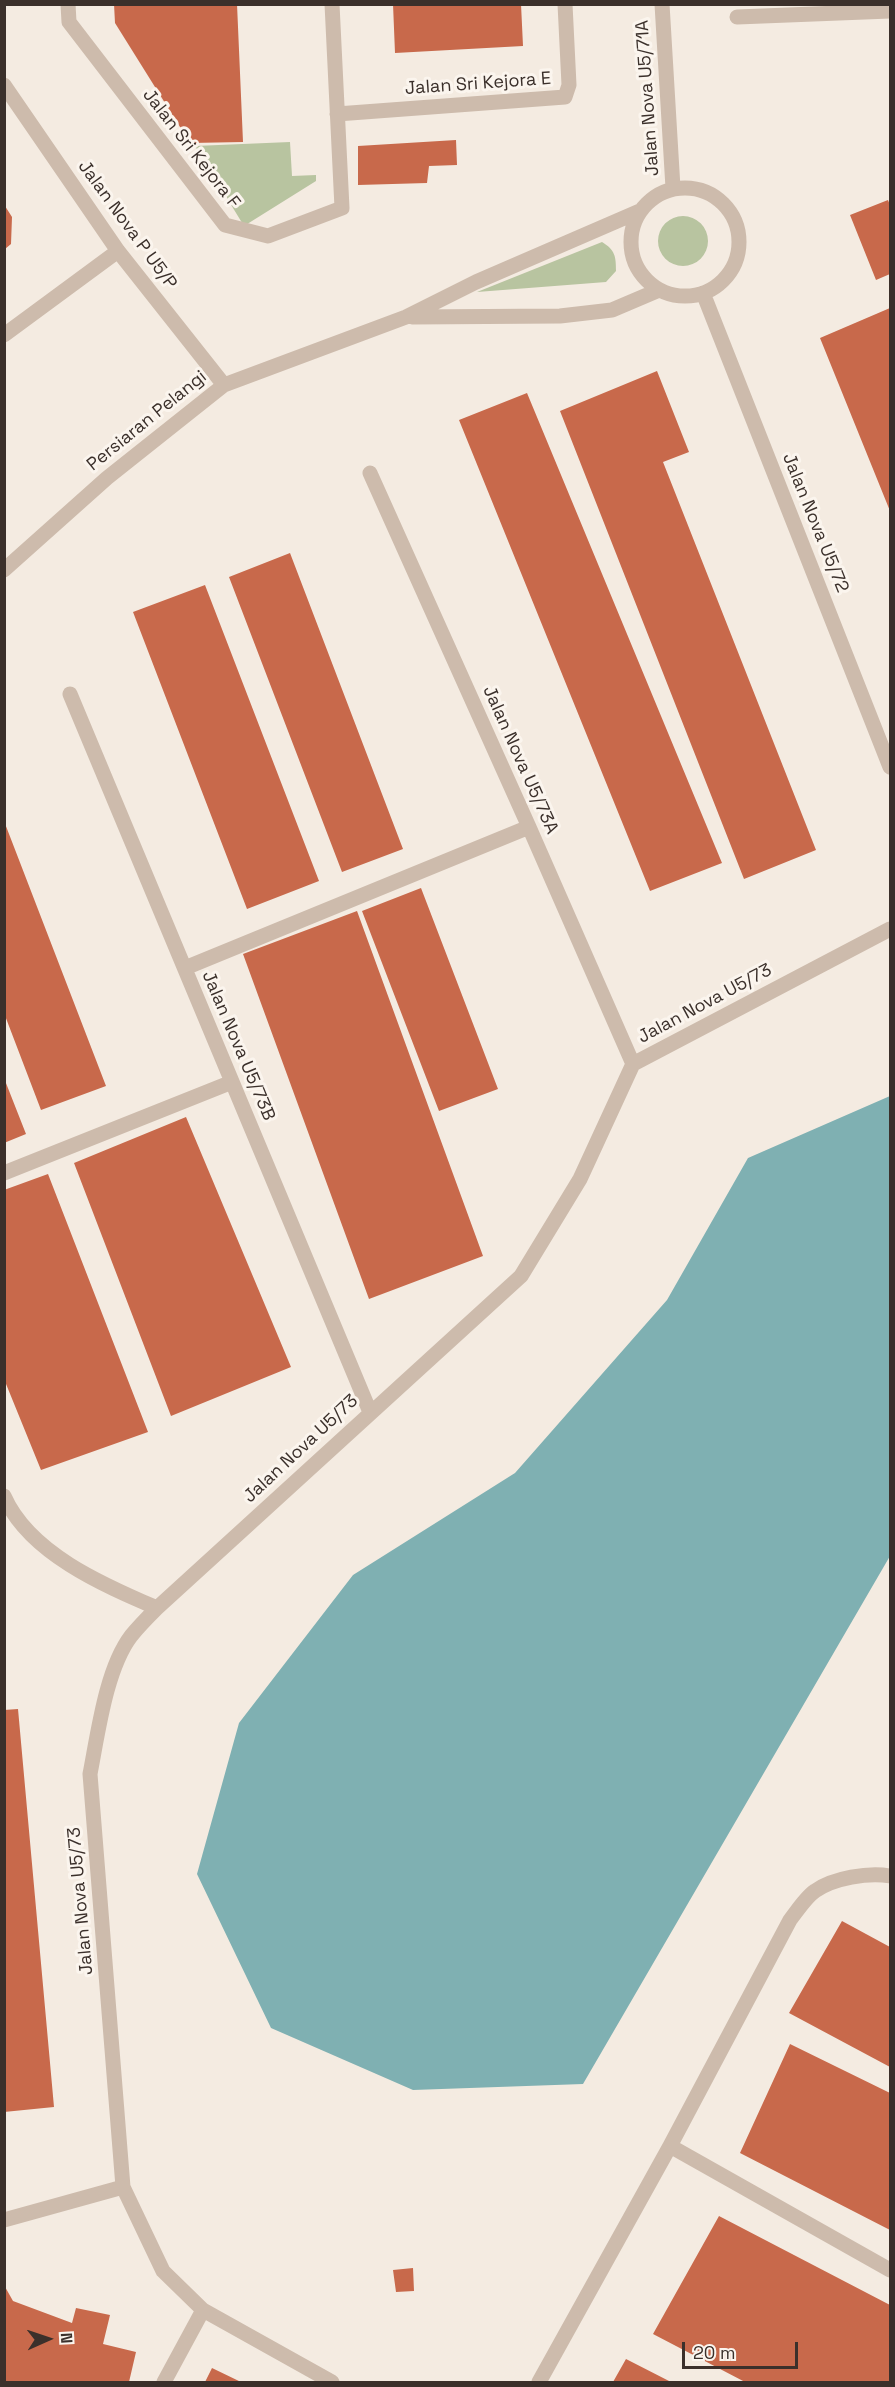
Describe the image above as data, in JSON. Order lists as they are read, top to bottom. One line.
{"streets":{"street":["Jalan Sri Kejora E","Jalan Nova U5/71A","Jalan Sri Kejora F","Jalan Nova P U5/P","Persiaran Pelangi","Jalan Nova U5/72","Jalan Nova U5/73A","Jalan Nova U5/73","Jalan Nova U5/73B"]},"crossings":[["Jalan Sri Kejora E","Jalan Sri Kejora F"],["Jalan Nova U5/71A","Jalan Nova U5/72"],["Jalan Nova P U5/P","Persiaran Pelangi"],["Jalan Nova U5/73A","Jalan Nova U5/73"],["Jalan Nova U5/73","Jalan Nova U5/73B"]],"scale_bar":"20 m","north":"right"}
